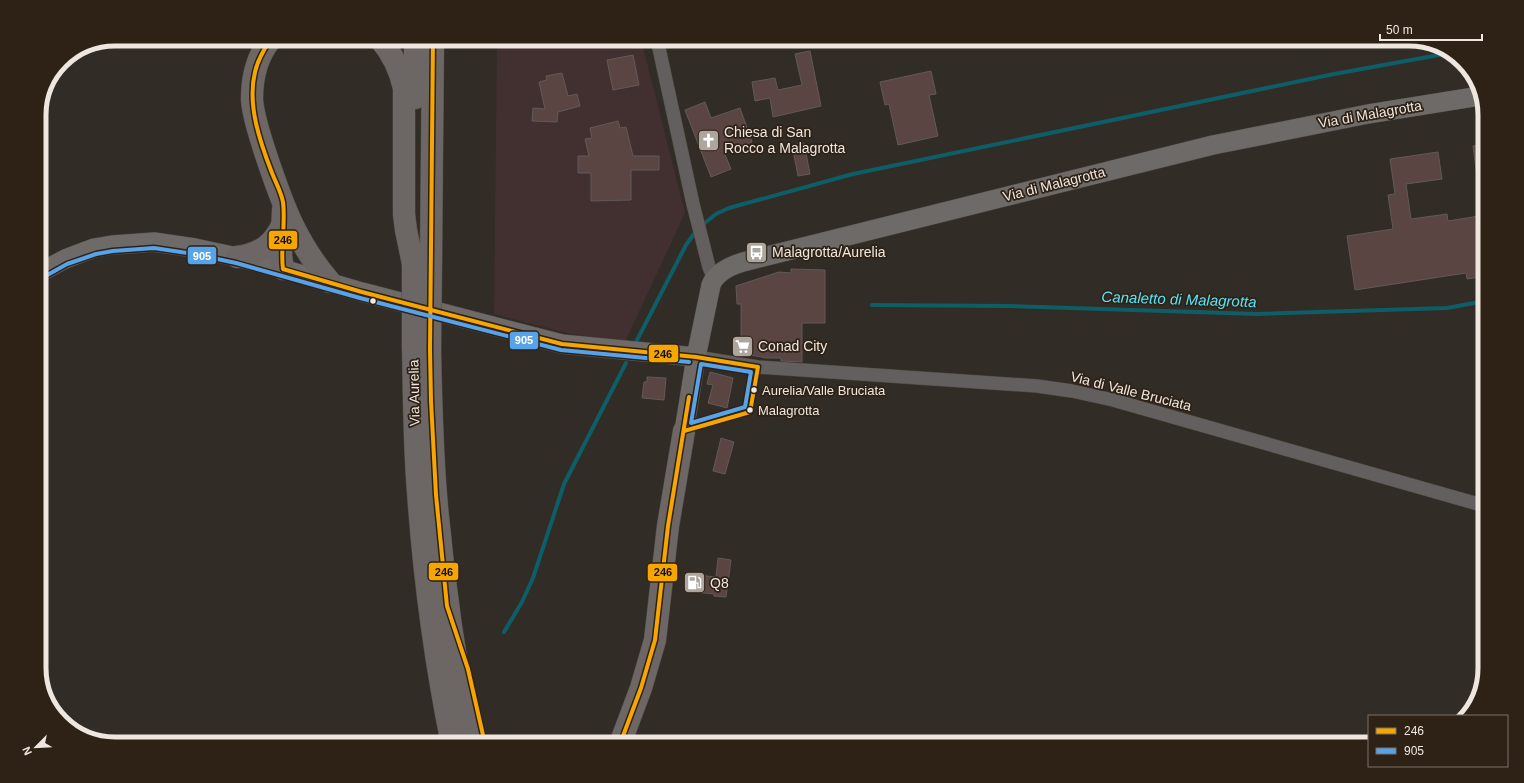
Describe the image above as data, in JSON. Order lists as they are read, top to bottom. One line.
{"streets":{"highway":["Via Aurelia"],"main road":["Via di Malagrotta"],"street":["Via di Valle Bruciata"]},"water":["Canaletto di Malagrotta"],"places":{"church":["Chiesa di San Rocco a Malagrotta"],"bus stop":["Malagrotta/Aurelia"],"supermarket":["Conad City"],"other":["Aurelia/Valle Bruciata","Malagrotta"],"fuel station":["Q8"]},"lines":["transit line 246","transit line 905"],"legend":["246","905"],"scale_bar":"50 m","north":"bottom left"}
